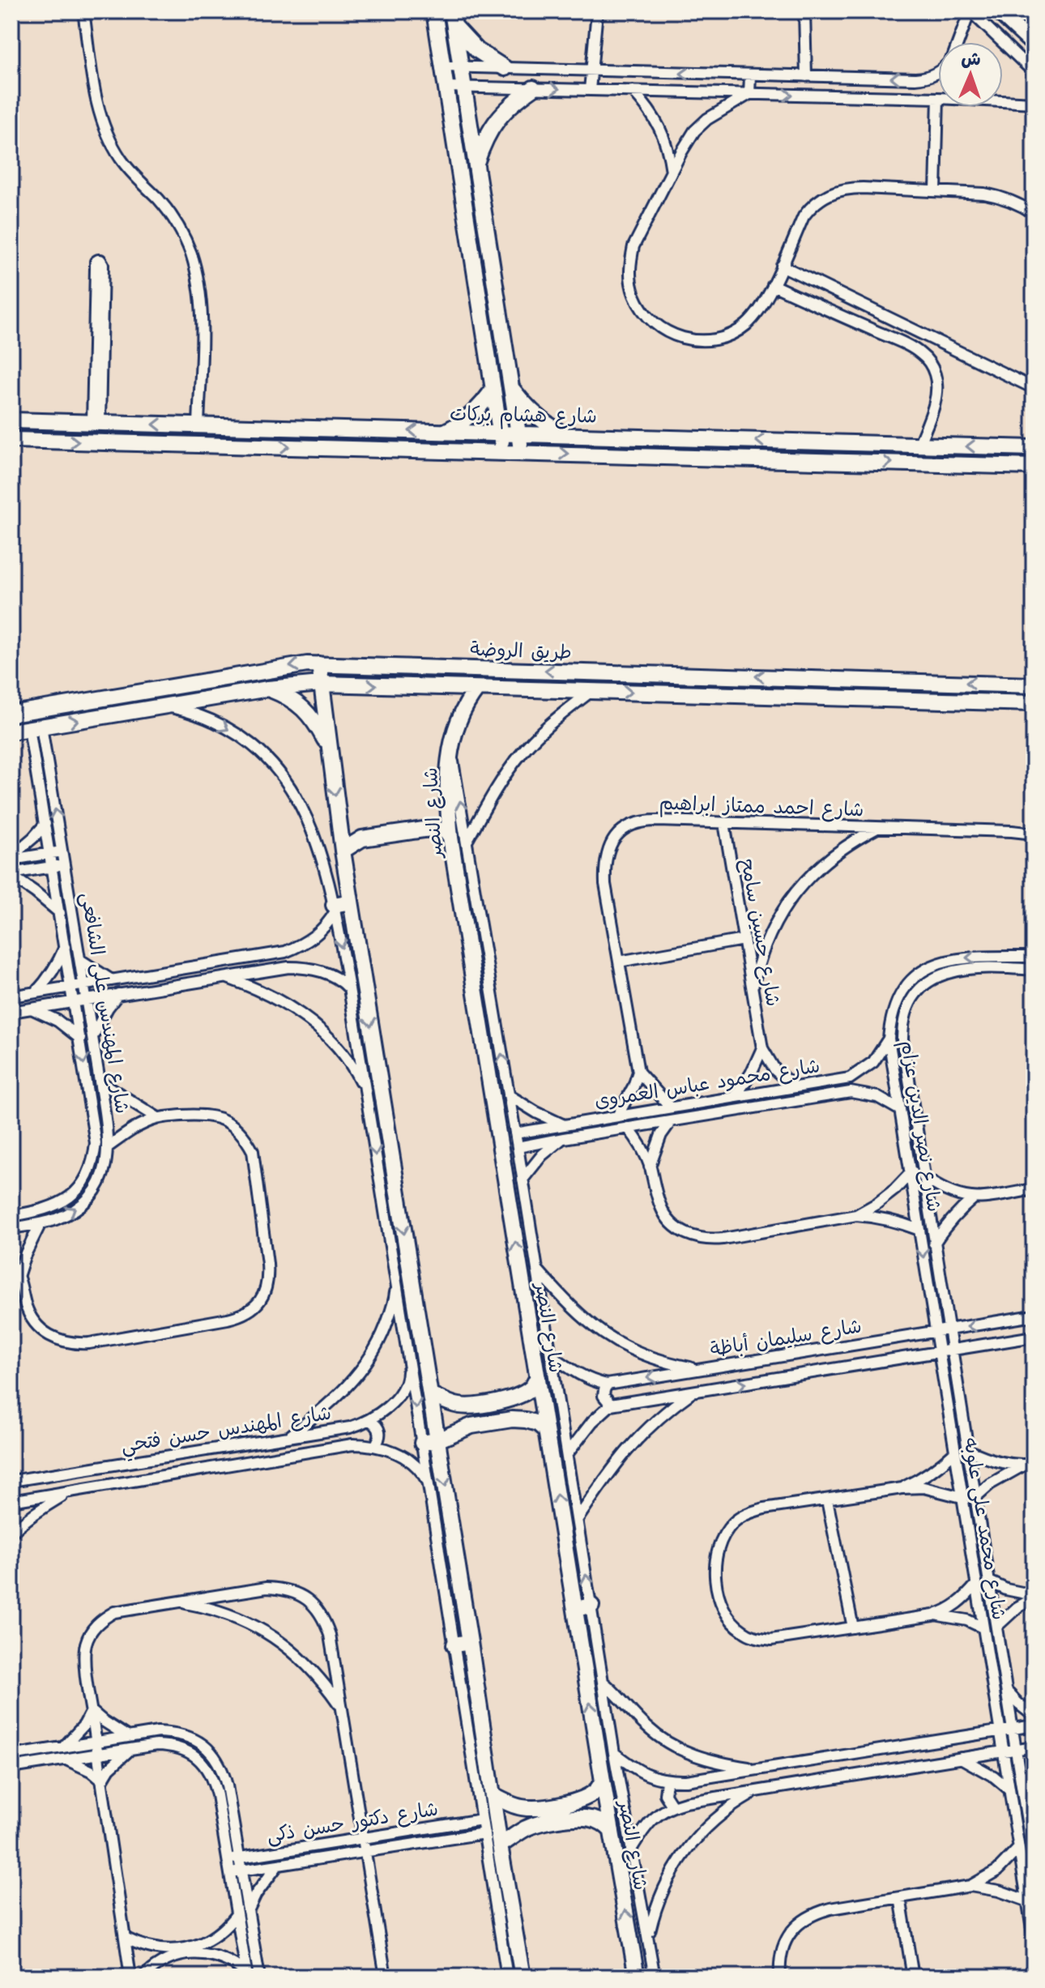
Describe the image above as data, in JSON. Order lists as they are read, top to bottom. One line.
{"streets":{"street":["شارع هشام بركات","طريق الروضة","شارع احمد ممتاز ابراهيم","شارع النصر","شارع حسين سامح","شارع المهندس على الشافعى","شارع محمود عباس العمروى","شارع نصر الدين عزام","شارع سليمان أباظة","شارع المهندس حسن فتحي","شارع محمد على علوبه","شارع دكتور حسن ذكى"]},"crossings":[["طريق الروضة","شارع النصر"],["طريق الروضة","شارع المهندس على الشافعى"],["شارع احمد ممتاز ابراهيم","شارع حسين سامح"],["شارع حسين سامح","شارع محمود عباس العمروى"],["شارع محمود عباس العمروى","شارع نصر الدين عزام"],["شارع نصر الدين عزام","شارع سليمان أباظة"],["شارع نصر الدين عزام","شارع محمد على علوبه"],["شارع سليمان أباظة","شارع محمد على علوبه"]],"north":"top"}
